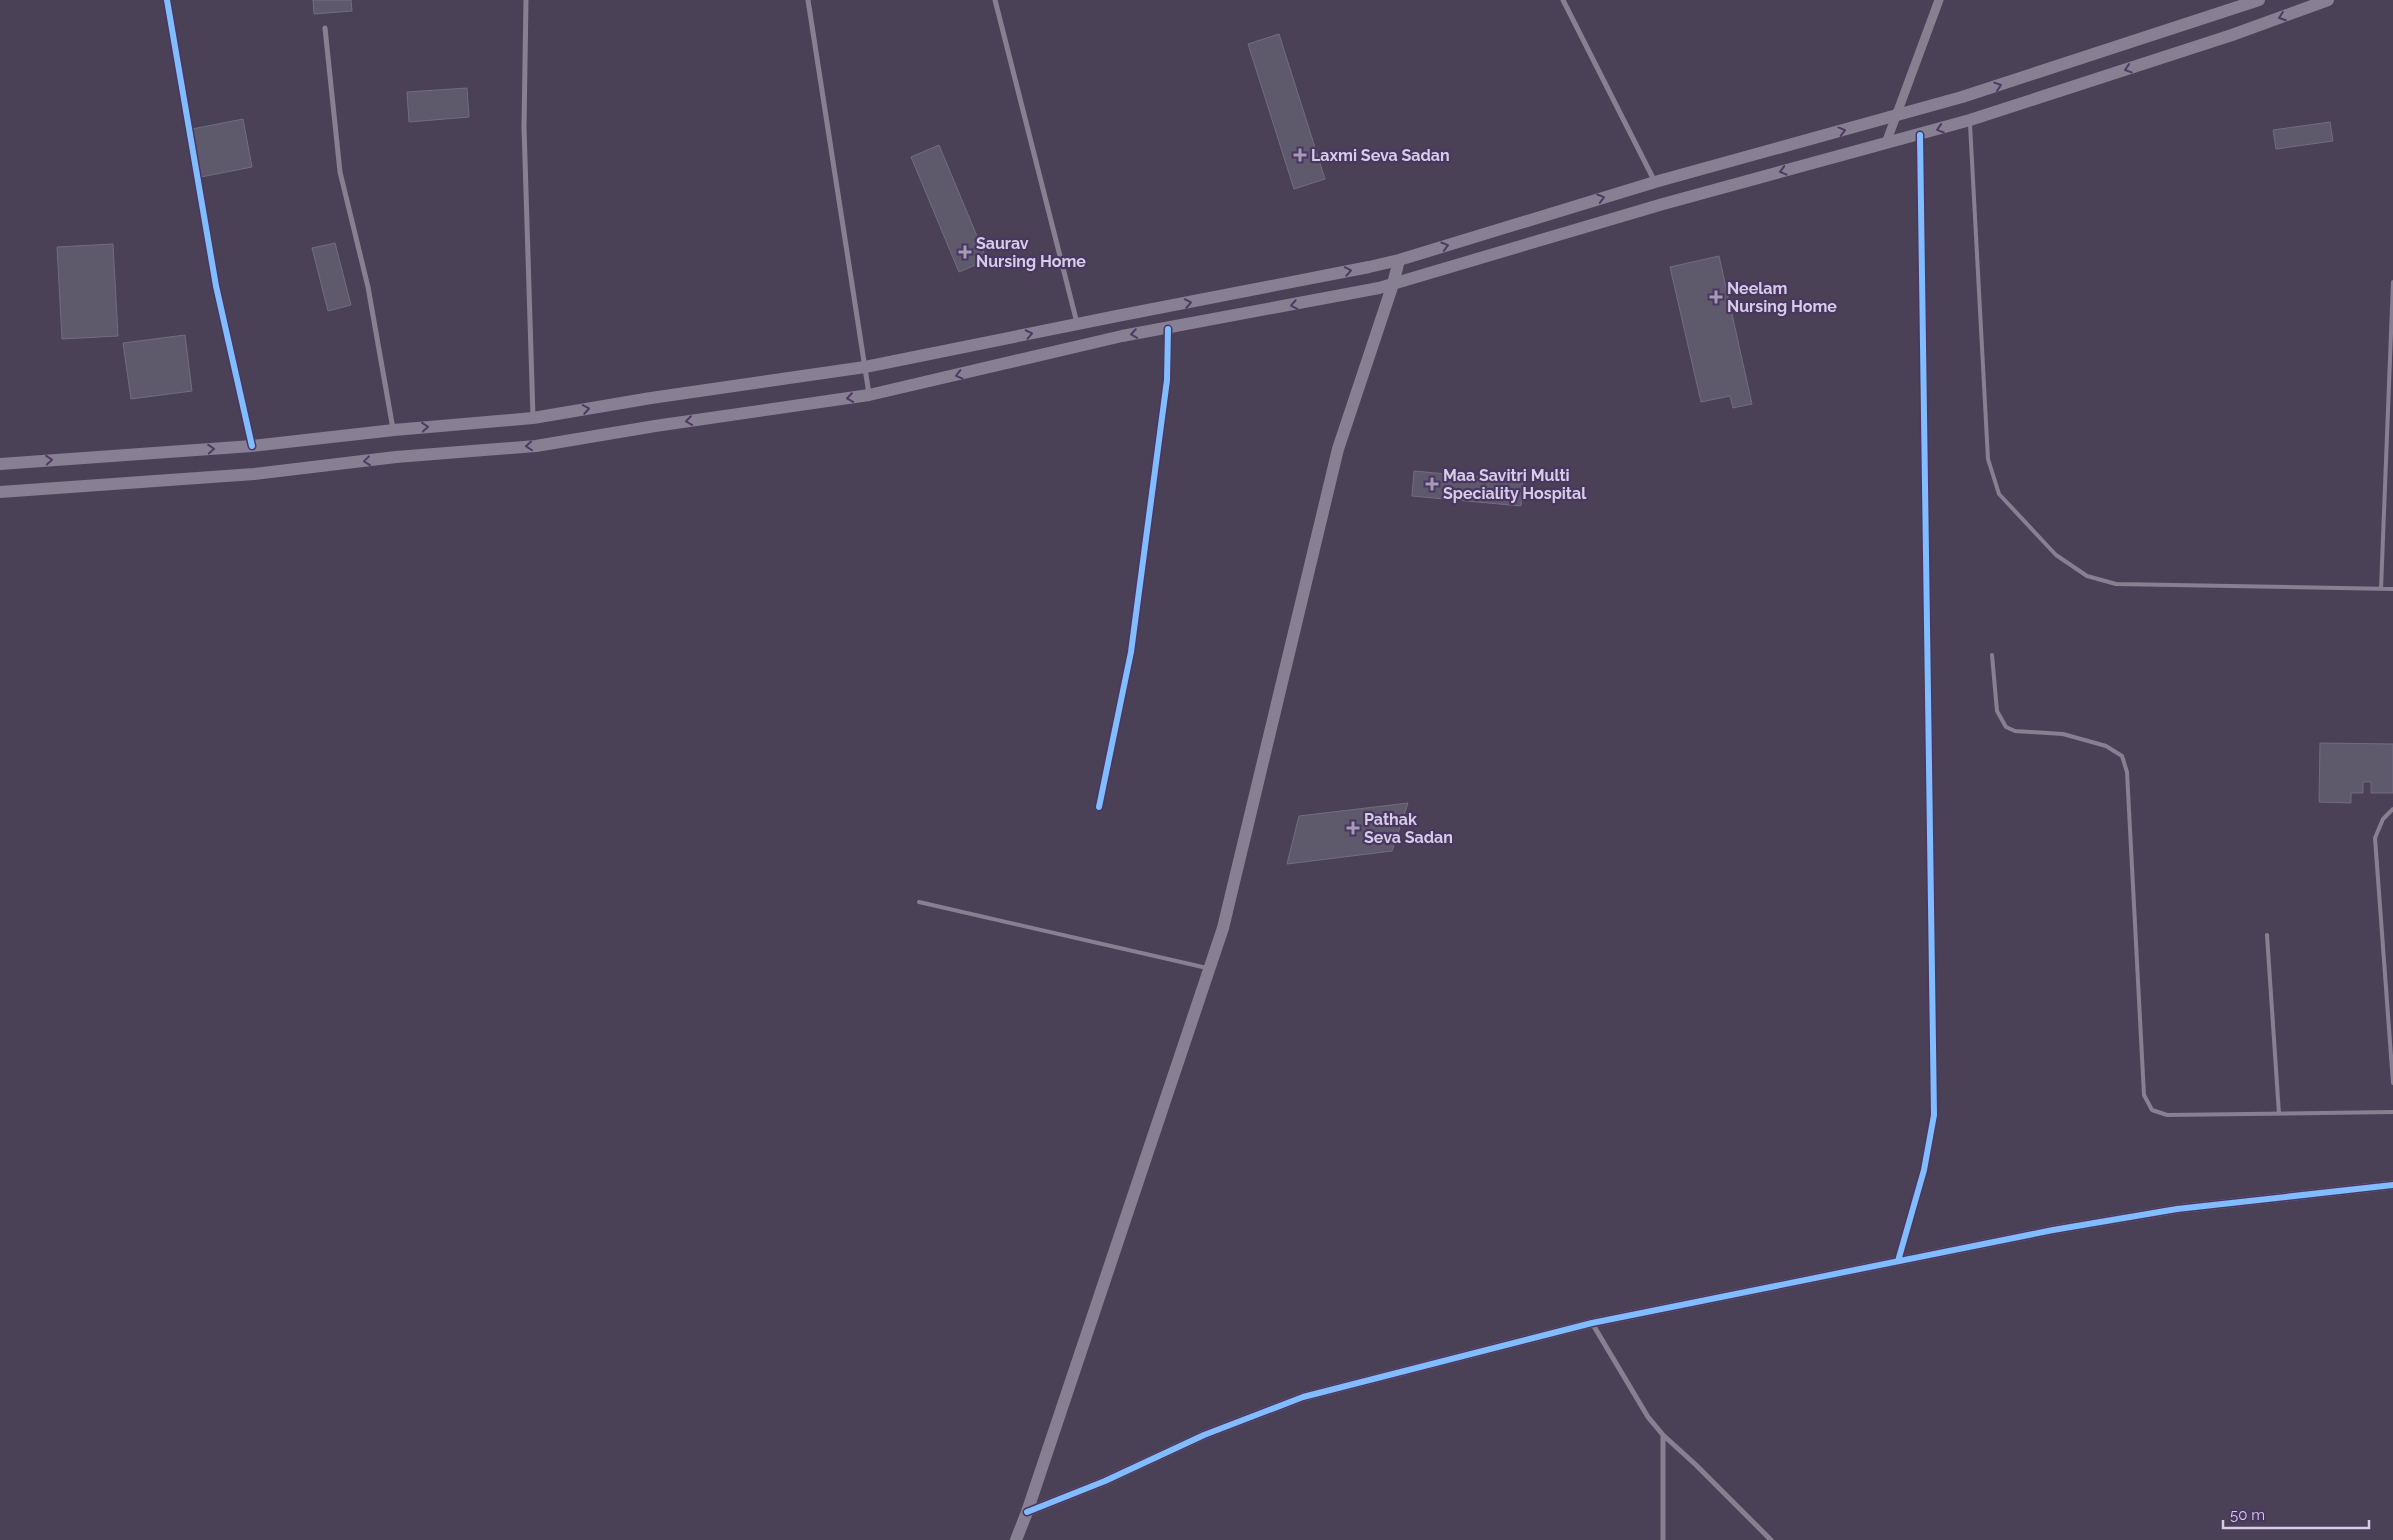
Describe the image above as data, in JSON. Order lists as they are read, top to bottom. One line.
{"places":{"health":["Laxmi Seva Sadan","Saurav Nursing Home","Neelam Nursing Home","Maa Savitri Multi Speciality Hospital","Pathak Seva Sadan"]},"scale_bar":"50 m"}
